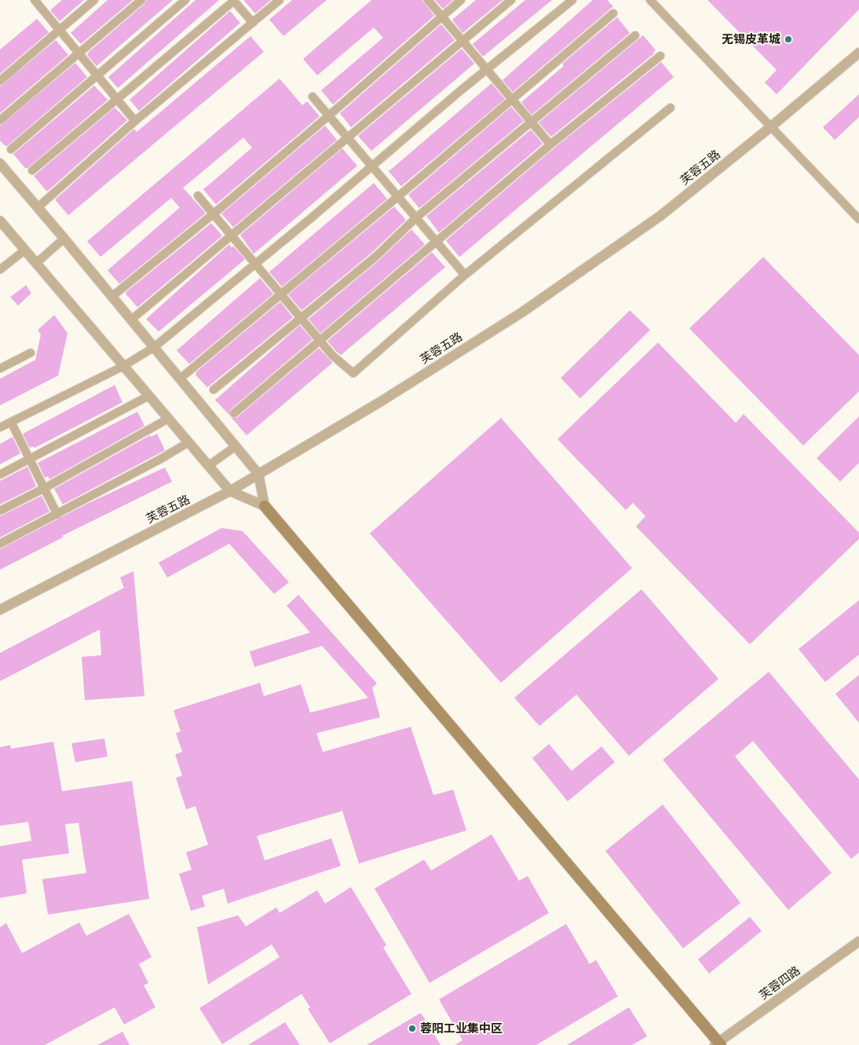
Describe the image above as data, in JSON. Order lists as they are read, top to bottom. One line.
{"streets":{"street":["芙蓉五路","芙蓉四路"]},"places":["无锡皮革城","蓉阳工业集中区"]}
